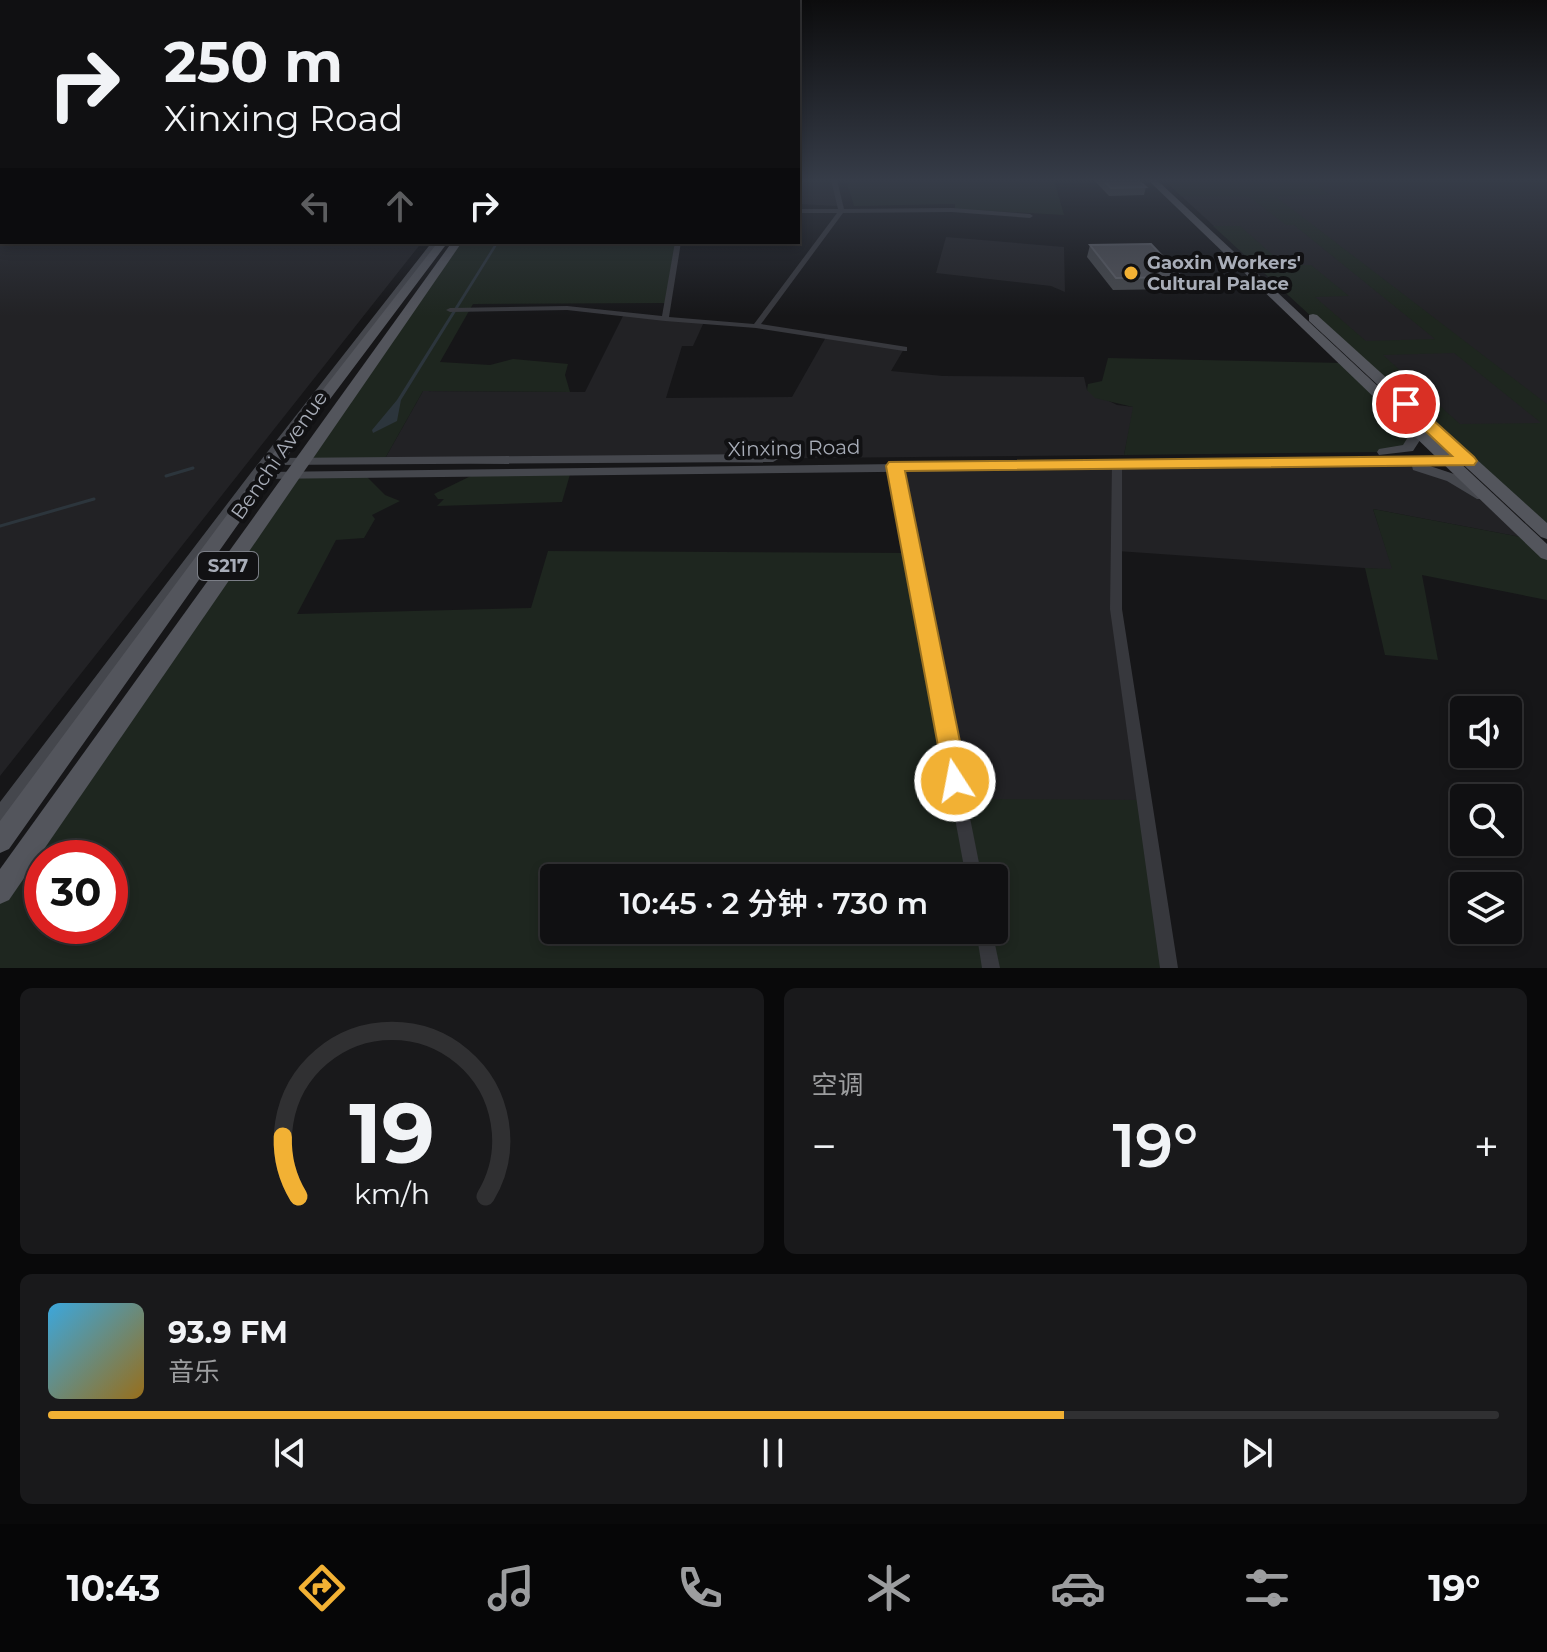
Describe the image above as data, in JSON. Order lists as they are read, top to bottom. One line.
{"streets":{"main road":["Xinxing Road","Benchi Avenue","S217"]},"crossings":[["Xinxing Road","Benchi Avenue"]],"places":["Gaoxin Workers' Cultural Palace"],"page":{"turn":["250 m","Xinxing Road"],"limit":"30","trip":"10:45 · 2 分钟 · 730 m","tile":"空调","heat":["−","19°","+"],"song":["93.9 FM","音乐"],"tabs":["10:43","19°"],"gauge":["19","km/h"]}}
